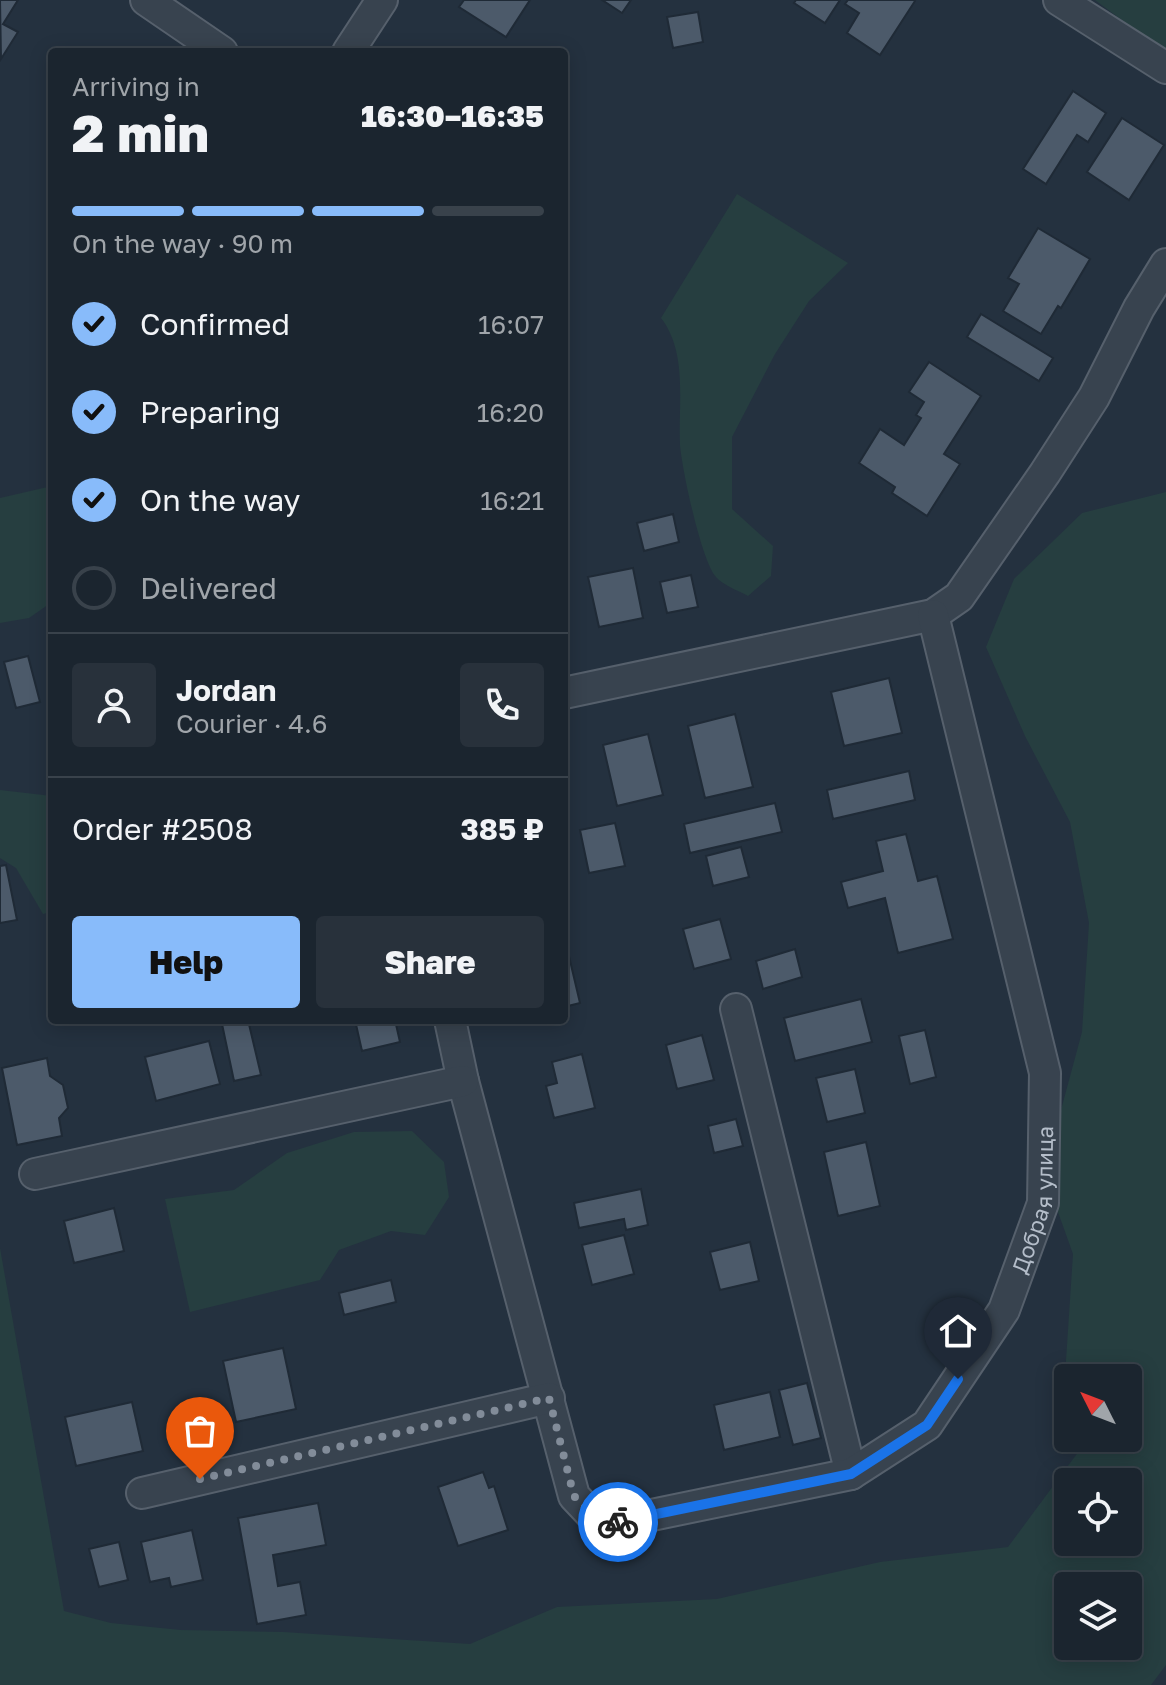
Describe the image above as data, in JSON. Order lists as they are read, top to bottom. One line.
{"streets":{"street":["Добрая улица"]},"north":"top left","page":{"heading":["2 min","Arriving in","16:30–16:35"],"panel":["Jordan","Courier · 4.6","Order #2508","385 ₽"],"bar":"On the way · 90 m","list":[["Confirmed","16:07"],["Preparing","16:20"],["On the way","16:21"],"Delivered"],"buttons":["Help","Share"]}}
